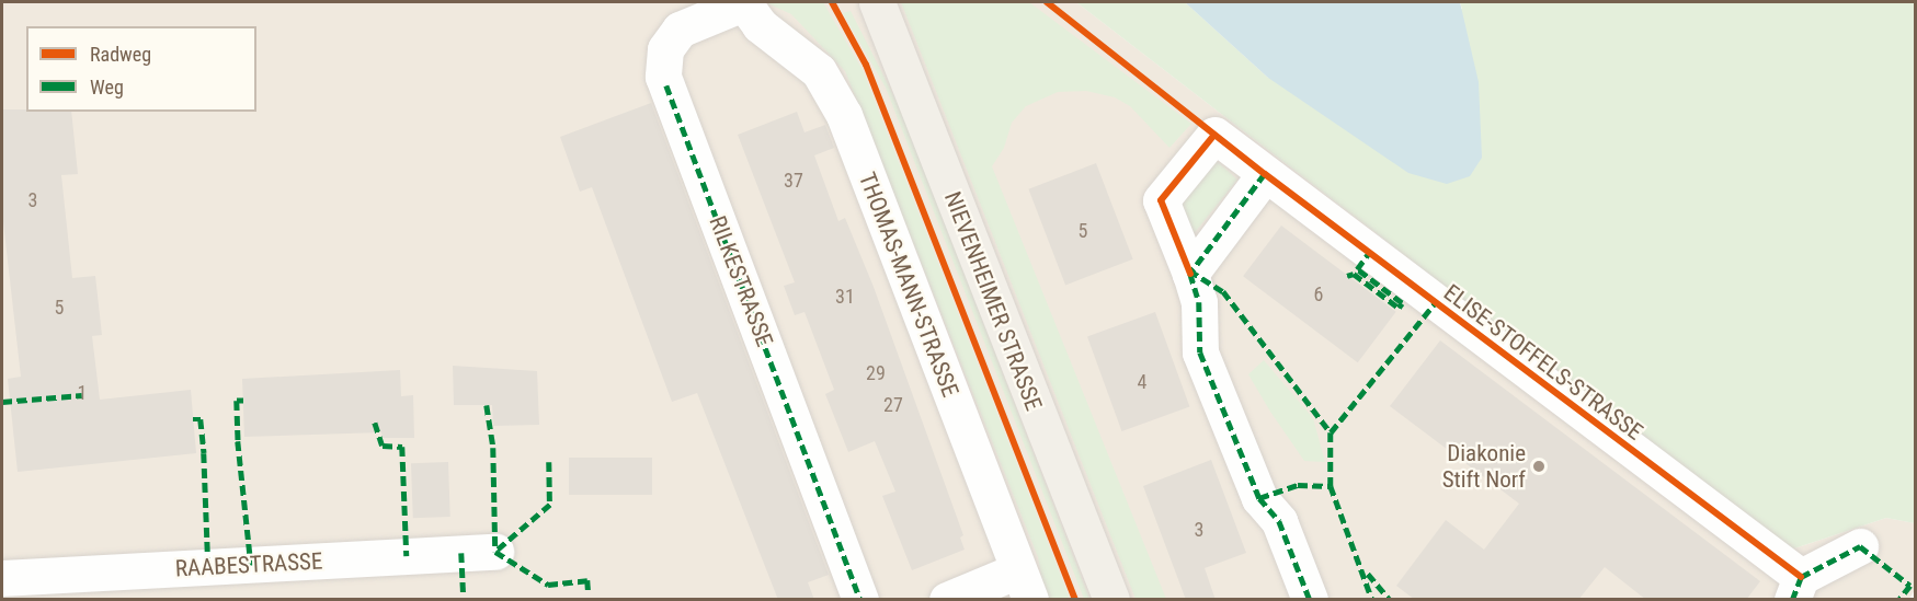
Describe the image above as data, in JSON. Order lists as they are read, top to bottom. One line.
{"streets":{"main road":["NIEVENHEIMER STRASSE"],"street":["RILKESTRASSE","THOMAS-MANN-STRASSE","ELISE-STOFFELS-STRASSE","RAABESTRASSE"]},"crossings":[["RILKESTRASSE","THOMAS-MANN-STRASSE"]],"places":["Diakonie Stift Norf"],"house_numbers":["37","3","5","6","31","5","29","4","1","27","3"],"legend":["Radweg","Weg"]}
